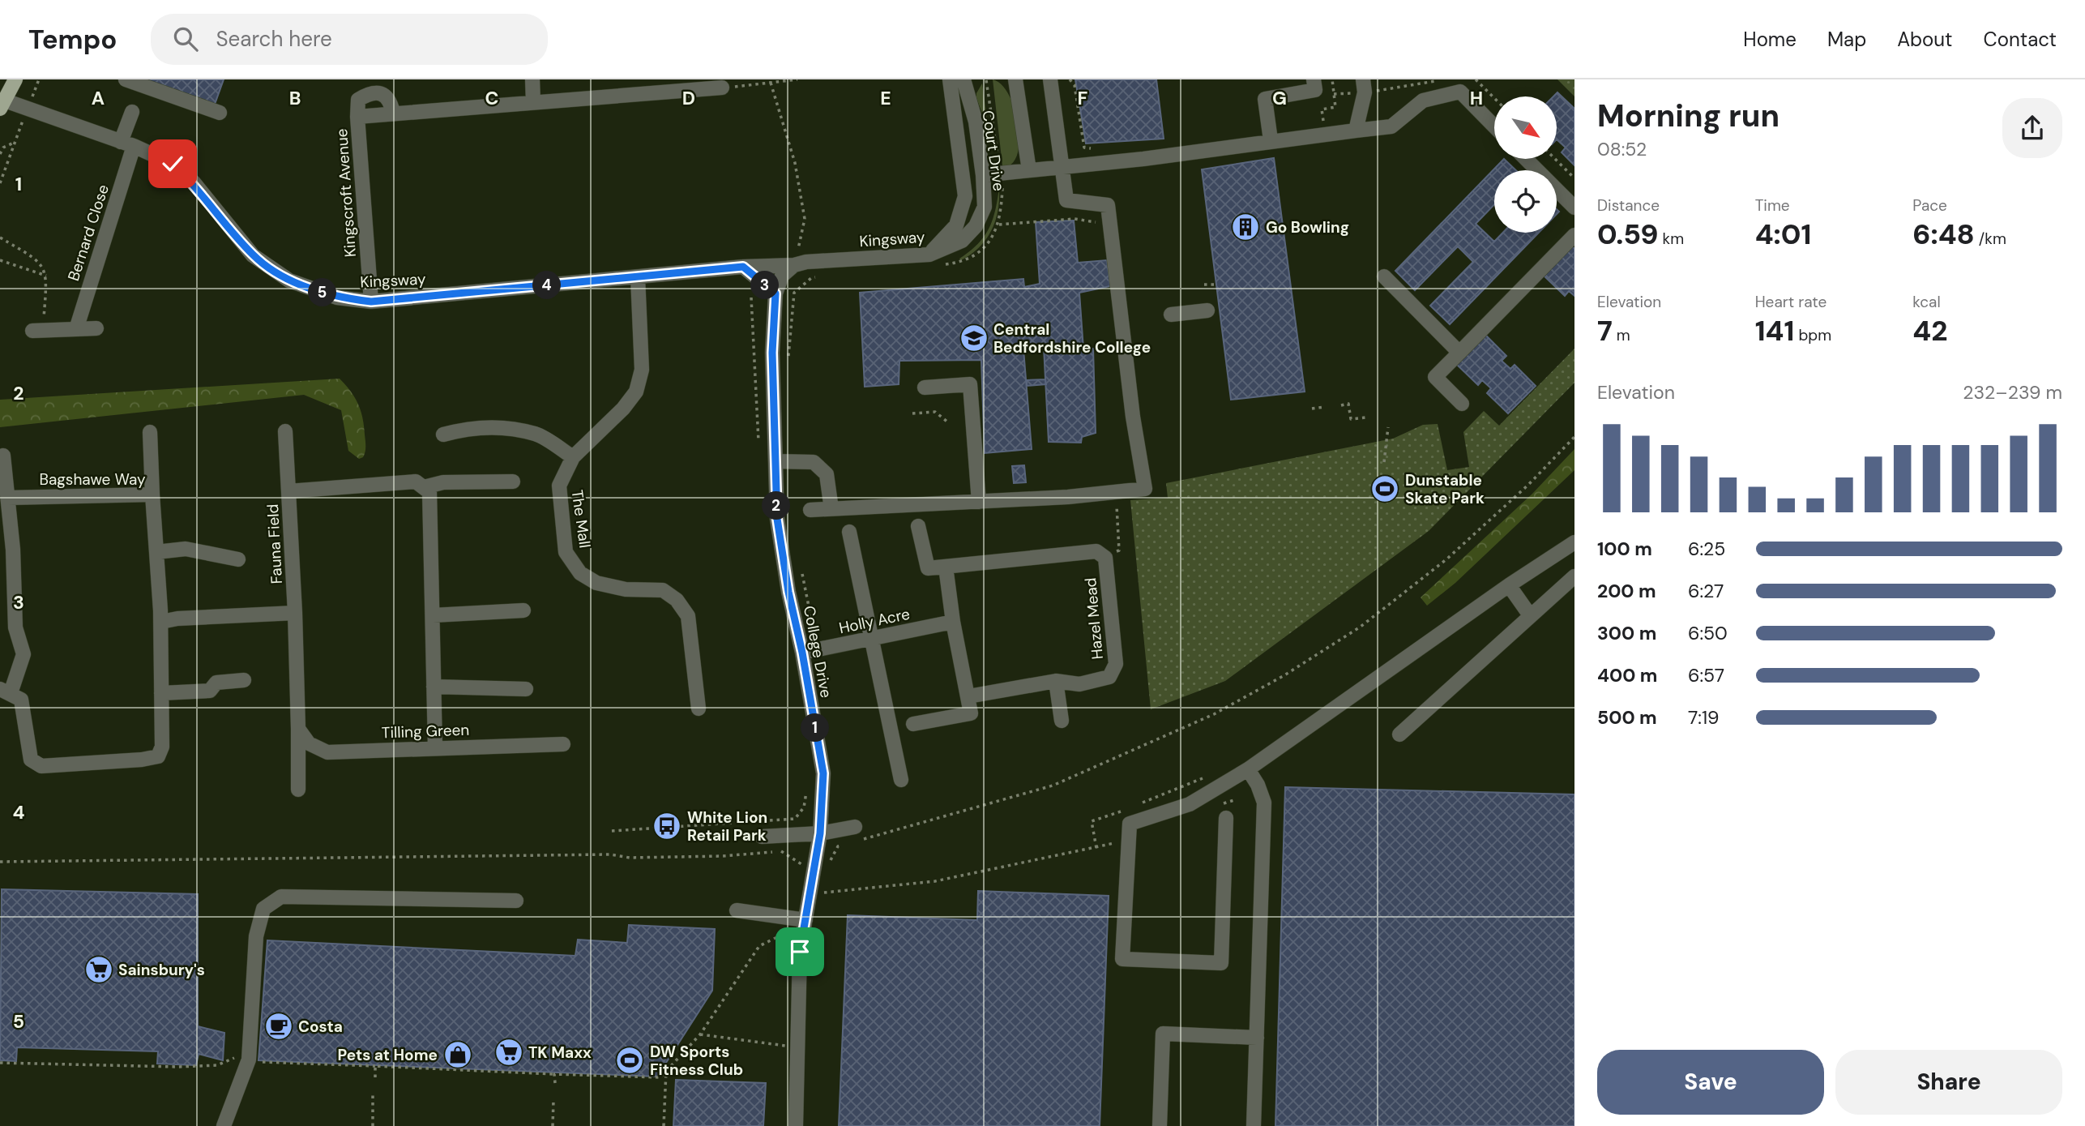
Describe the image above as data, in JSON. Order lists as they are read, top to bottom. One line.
{"streets":{"street":["Court Drive","Kingscroft Avenue","Bernard Close","Kingsway","Bagshawe Way","The Mall","Fauna Field","Hazel Mead","Holly Acre","College Drive","Tilling Green"]},"crossings":[["Court Drive","Kingsway"],["Kingscroft Avenue","Kingsway"],["Bernard Close","Kingsway"],["Kingsway","The Mall"],["Kingsway","College Drive"],["Holly Acre","College Drive"]],"places":{"building":["Go Bowling"],"school or university":["Central Bedfordshire College"],"sports":["Dunstable Skate Park","DW Sports Fitness Club"],"bus stop":["White Lion Retail Park"],"supermarket":["Sainsbury's","TK Maxx"],"cafe":["Costa"],"shop":["Pets at Home"]},"north":"bottom right","page":{"header":"Tempo","search":"Search here","nav":["Home","Map","About","Contact"],"heading":["Morning run","08:52"],"stats":[["Distance","0.59 km"],["Time","4:01"],["Pace","6:48 /km"],["Elevation","7 m"],["Heart rate","141 bpm"],["kcal","42"]],"pins":["3","4","5","2","1"],"chart":["Elevation","232–239 m"],"list":[{"name":"100 m","note":"6:25"},{"name":"200 m","note":"6:27"},{"name":"300 m","note":"6:50"},{"name":"400 m","note":"6:57"},{"name":"500 m","note":"7:19"}],"buttons":["Save","Share"]},"grid":{"columns":["A","B","C","D","E","F","G","H"],"rows":["1","2","3","4","5"]}}
